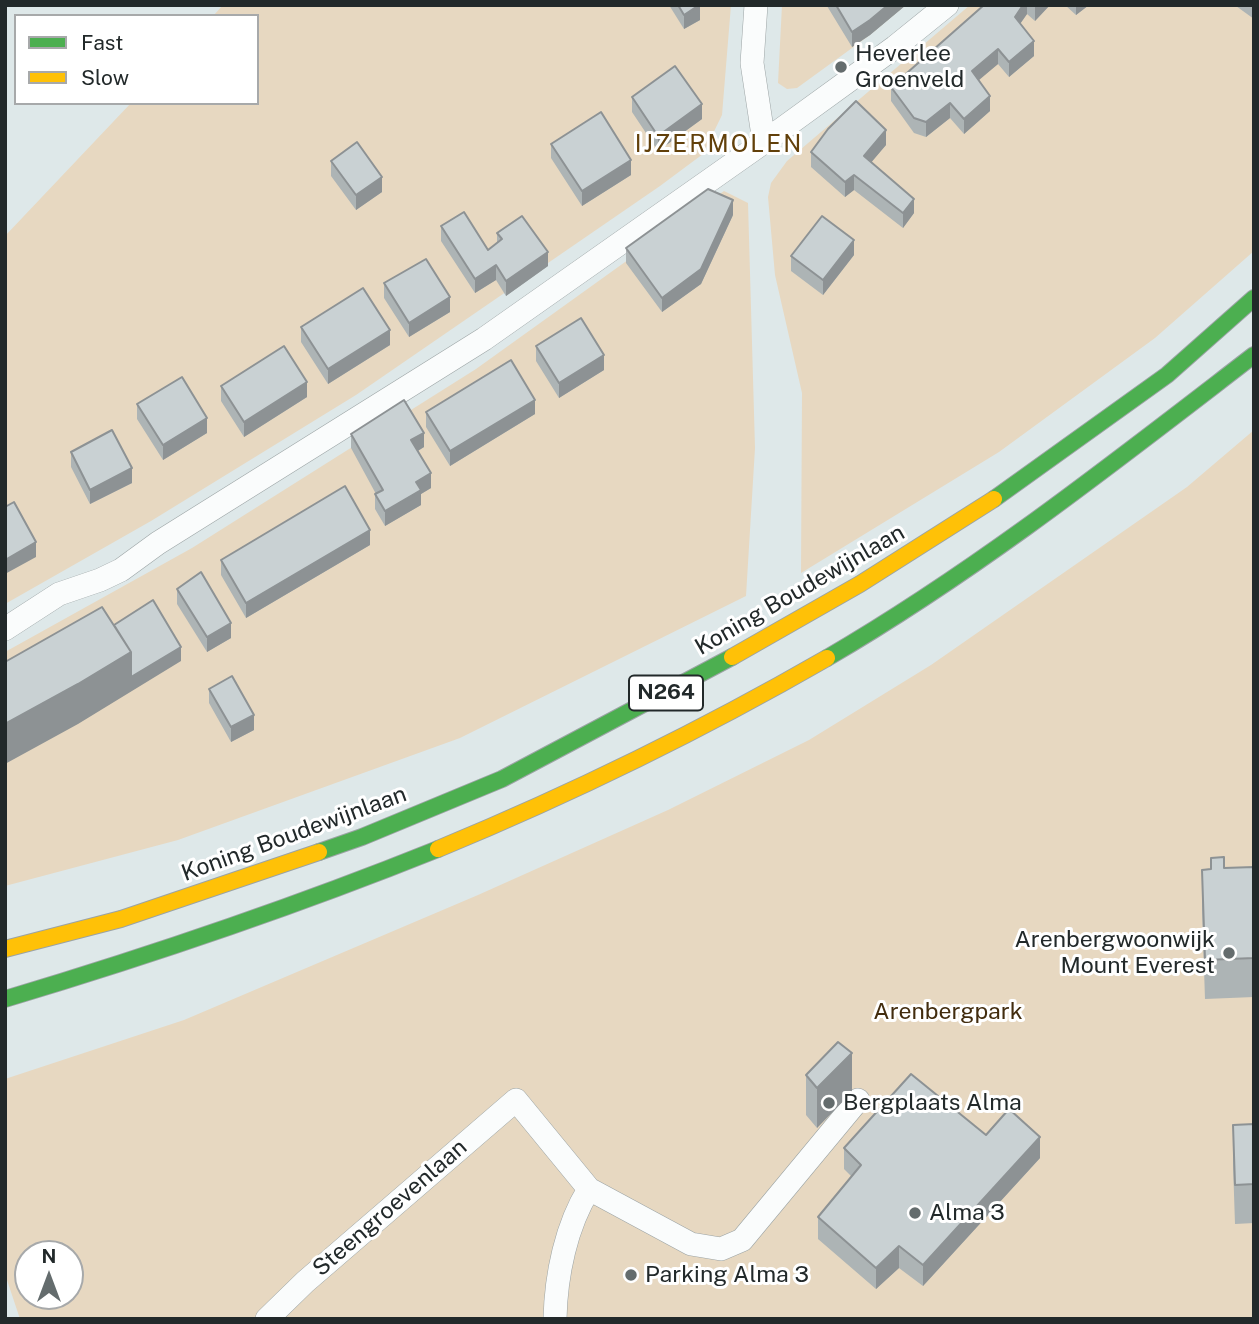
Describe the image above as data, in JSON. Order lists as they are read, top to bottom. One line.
{"streets":{"highway":["Koning Boudewijnlaan","N264"],"street":["Steengroevenlaan"]},"districts":["IJZERMOLEN"],"parks":["Arenbergpark"],"places":["Heverlee Groenveld","Arenbergwoonwijk Mount Everest","Bergplaats Alma","Alma 3","Parking Alma 3"],"legend":["Fast","Slow"],"north":"top"}
